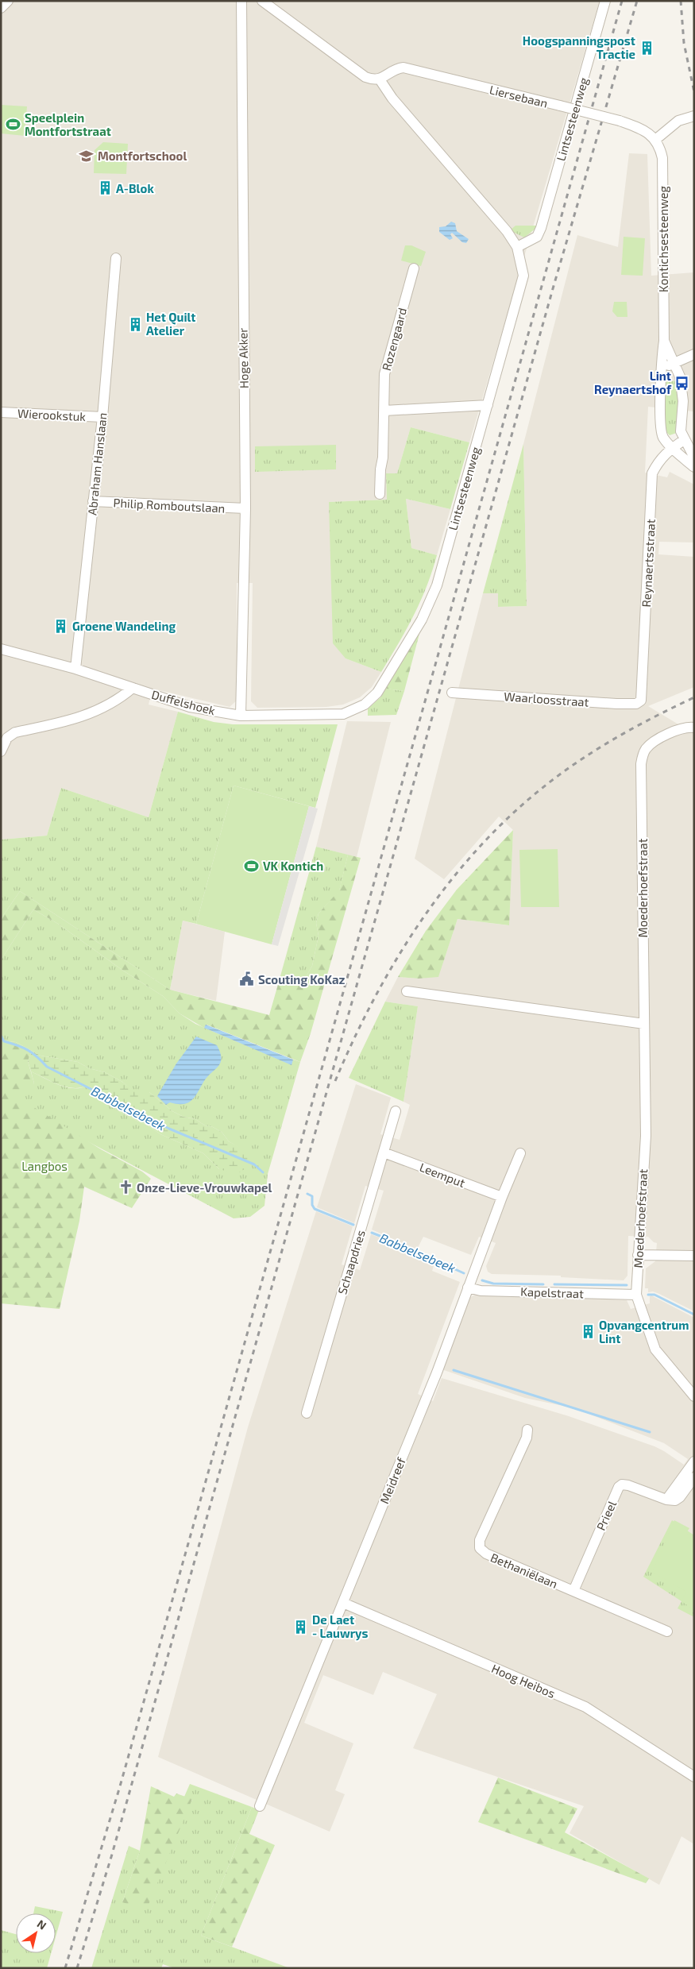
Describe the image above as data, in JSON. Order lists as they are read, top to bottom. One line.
{"streets":{"street":["Liersebaan","Lintsesteenweg","Kontichsesteenweg","Rozengaard","Hoge Akker","Wierookstuk","Abraham Hanslaan","Philip Romboutslaan","Reynaertsstraat","Waarloosstraat","Duffelshoek","Moederhoefstraat","Leemput","Schaapdries","Kapelstraat","Meidreef","Prieel","Bethaniëlaan","Hoog Heibos"]},"crossings":[["Liersebaan","Kontichsesteenweg"],["Lintsesteenweg","Duffelshoek"],["Kontichsesteenweg","Reynaertsstraat"],["Hoge Akker","Philip Romboutslaan"],["Hoge Akker","Duffelshoek"],["Wierookstuk","Abraham Hanslaan"],["Abraham Hanslaan","Philip Romboutslaan"],["Reynaertsstraat","Waarloosstraat"],["Moederhoefstraat","Kapelstraat"],["Leemput","Schaapdries"],["Leemput","Meidreef"],["Kapelstraat","Meidreef"],["Meidreef","Hoog Heibos"],["Prieel","Bethaniëlaan"]],"water":["Babbelsebeek"],"parks":["Langbos"],"places":{"building":["Hoogspanningspost Tractie","A-Blok","Het Quilt Atelier","Groene Wandeling","Opvangcentrum Lint","De Laet - Lauwrys"],"sports":["Speelplein Montfortstraat","VK Kontich"],"school or university":["Montfortschool"],"bus stop":["Lint Reynaertshof"],"public building":["Scouting KoKaz"],"church":["Onze-Lieve-Vrouwkapel"]},"north":"top right"}
